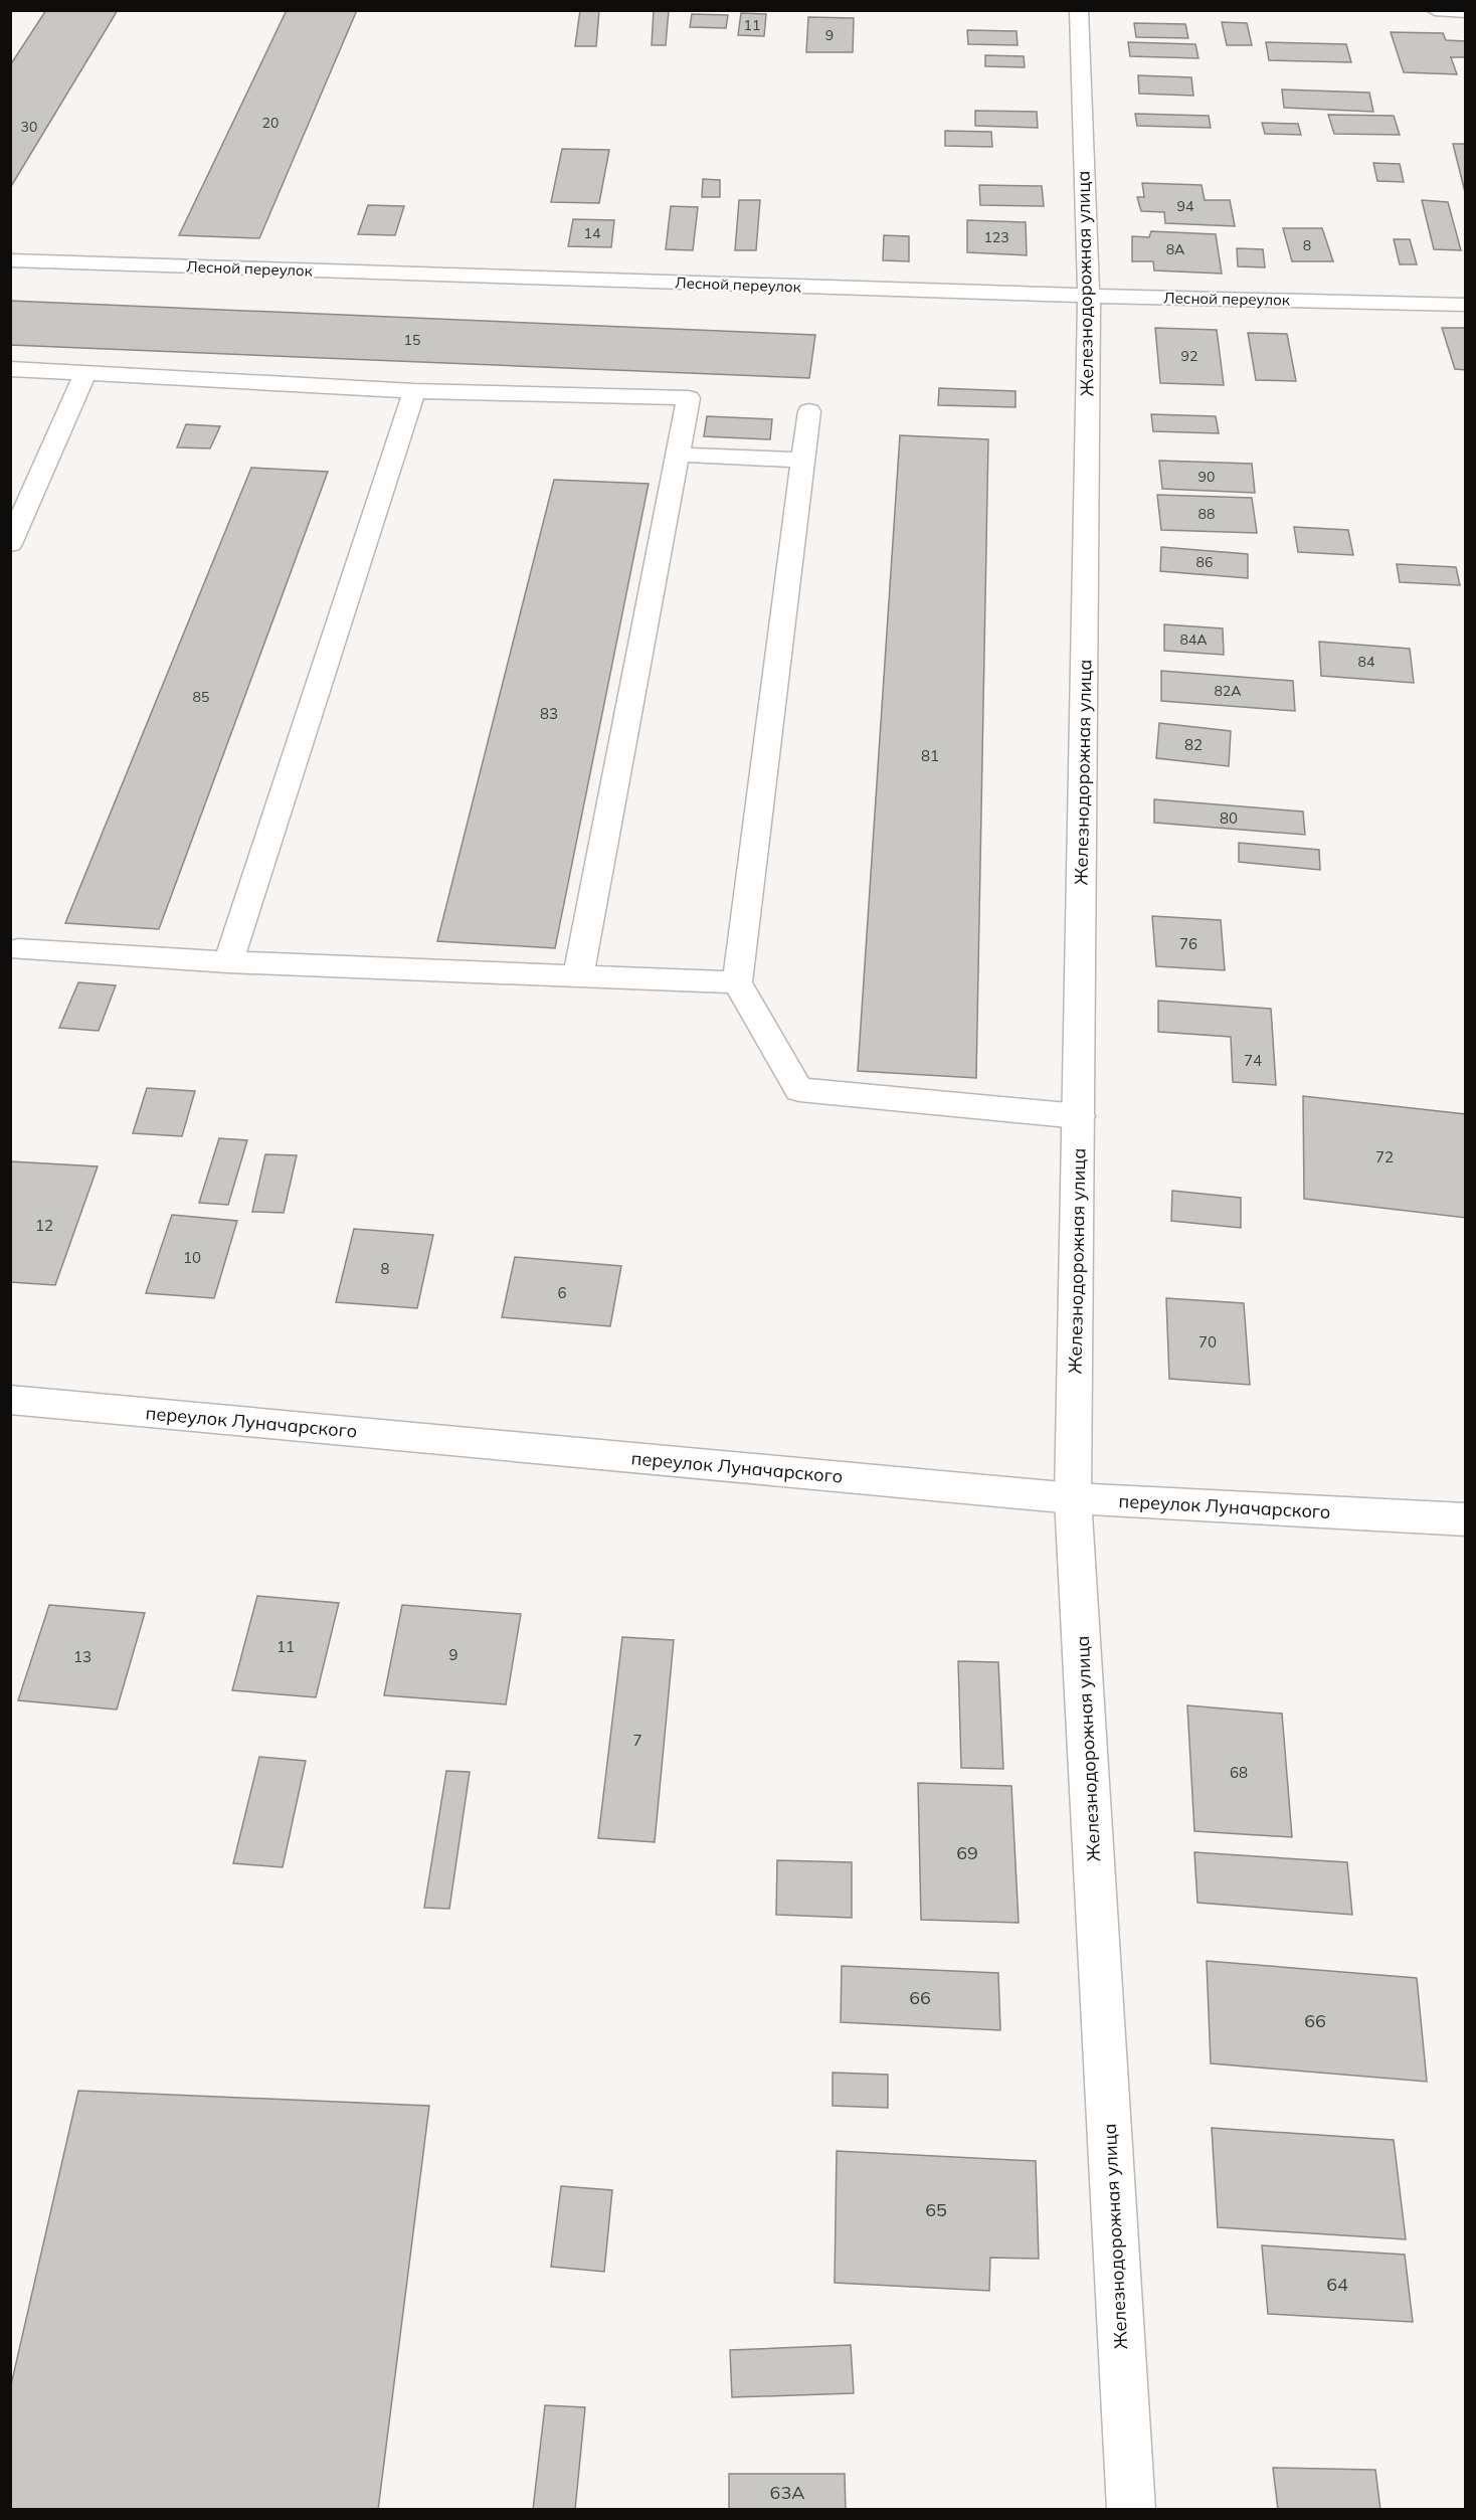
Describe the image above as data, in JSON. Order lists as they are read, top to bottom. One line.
{"streets":{"street":["Лесной переулок","Железнодорожная улица","переулок Луначарского"]},"crossings":[["Лесной переулок","Железнодорожная улица"],["Железнодорожная улица","переулок Луначарского"]],"house_numbers":["11","9","20","30","94","14","123","8","8А","15","92","90","88","86","84А","84","82А","85","83","82","81","80","76","74","72","12","10","8","6","70","11","9","13","7","68","69","66","66","65","64","63А"]}
